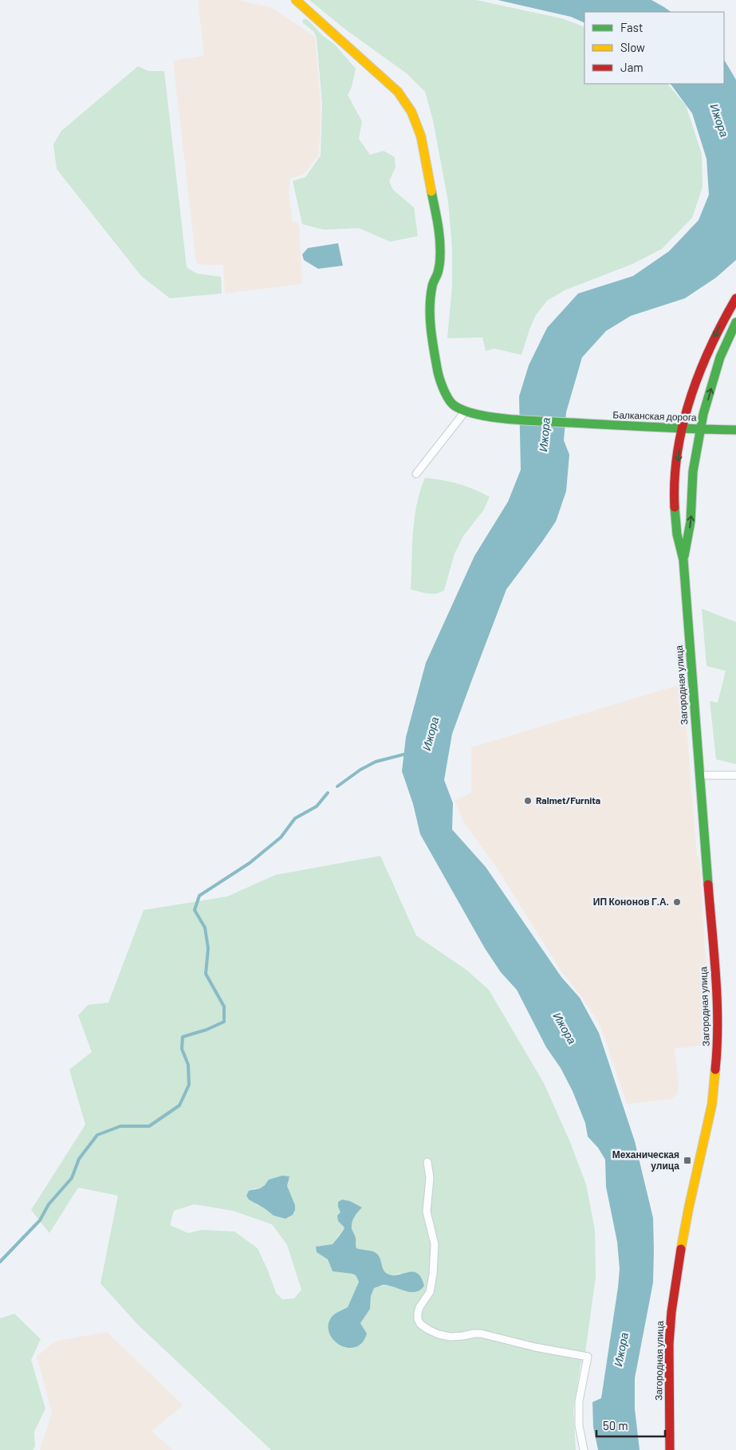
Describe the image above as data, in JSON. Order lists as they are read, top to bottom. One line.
{"streets":{"main road":["Балканская дорога","Загородная улица"]},"crossings":[["Балканская дорога","Загородная улица"]],"water":["Ижора"],"places":{"other":["Ralmet/Furnita","ИП Кононов Г.А."],"transit":["Механическая улица"]},"legend":["Fast","Slow","Jam"],"scale_bar":"50 m"}
